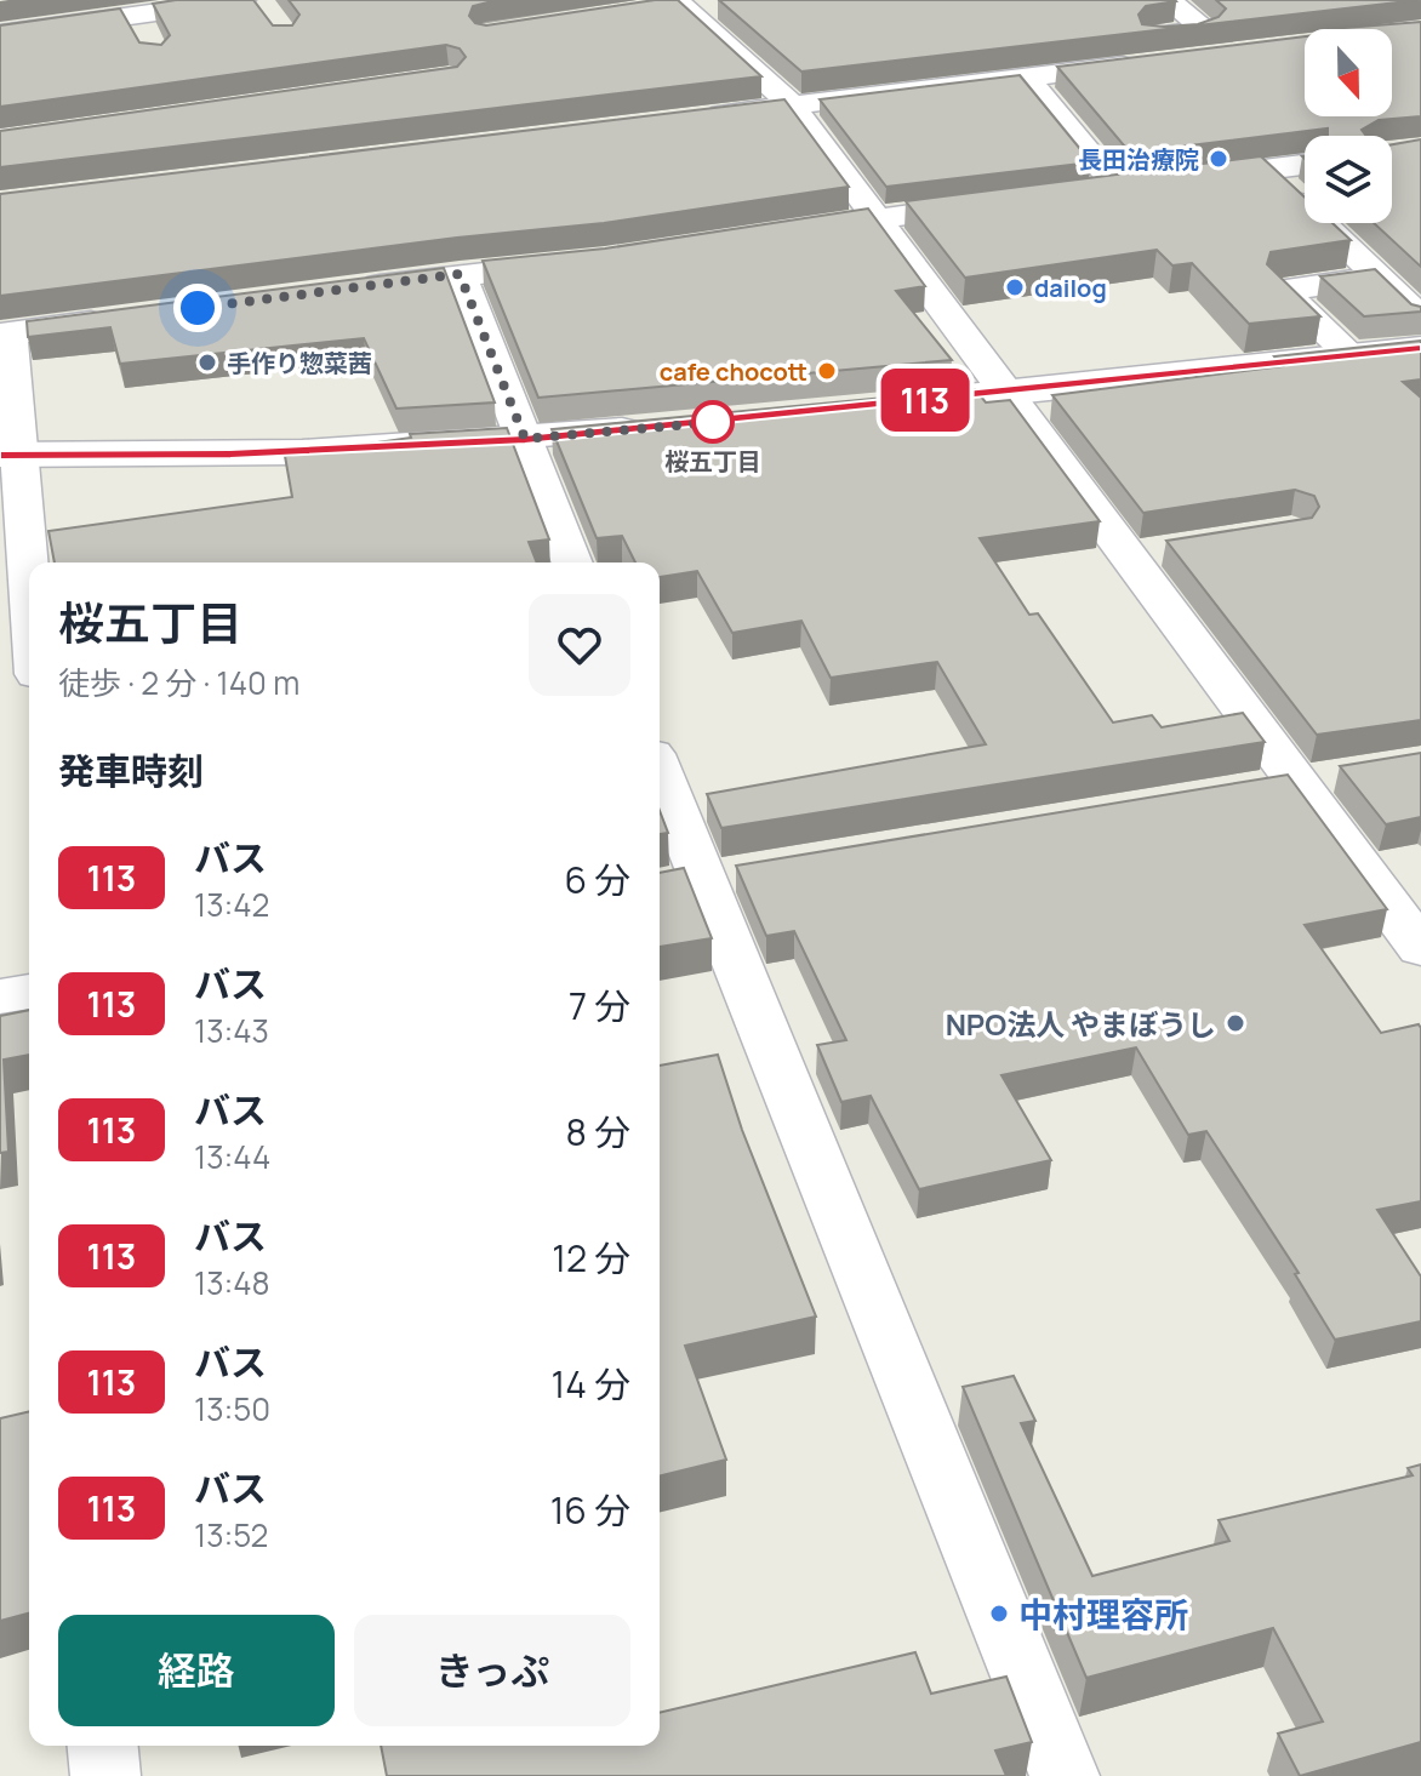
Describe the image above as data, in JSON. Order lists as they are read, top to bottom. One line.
{"places":["長田治療院","dailog","手作り惣菜茜","cafe chocott","桜五丁目","NPO法人 やまぼうし","中村理容所"],"lines":["bus line 113"],"north":"bottom","page":{"on_map":"113","heading":[["桜五丁目","徒歩 · 2 分 · 140 m"],"発車時刻"],"list":[{"mark":"113","name":"バス","note":"13:42","value":"6 分"},{"mark":"113","name":"バス","note":"13:43","value":"7 分"},{"mark":"113","name":"バス","note":"13:44","value":"8 分"},{"mark":"113","name":"バス","note":"13:48","value":"12 分"},{"mark":"113","name":"バス","note":"13:50","value":"14 分"},{"mark":"113","name":"バス","note":"13:52","value":"16 分"}],"buttons":["経路","きっぷ"]}}
